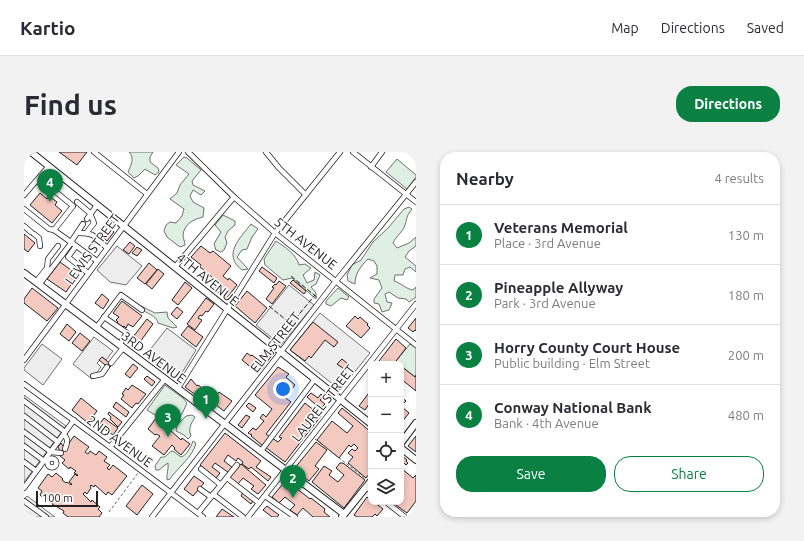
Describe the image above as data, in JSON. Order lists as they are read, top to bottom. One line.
{"streets":{"main road":["4TH AVENUE","3RD AVENUE"],"street":["5TH AVENUE","LEWIS STREET","ELM STREET","LAUREL STREET","2ND AVENUE"]},"crossings":[["5TH AVENUE","ELM STREET"],["5TH AVENUE","LAUREL STREET"],["LEWIS STREET","4TH AVENUE"],["LEWIS STREET","3RD AVENUE"],["4TH AVENUE","ELM STREET"],["4TH AVENUE","LAUREL STREET"],["ELM STREET","3RD AVENUE"],["ELM STREET","2ND AVENUE"],["3RD AVENUE","LAUREL STREET"]],"scale_bar":"100 m","page":{"header":"Kartio","nav":["Map","Directions","Saved"],"buttons":["Directions",["Save","Share"]],"title":"Find us","heading":["Nearby","4 results"],"pins":["4","1","3","2"],"list":[{"mark":"1","name":"Veterans Memorial","note":"Place · 3rd Avenue","value":"130 m"},{"mark":"2","name":"Pineapple Allyway","note":"Park · 3rd Avenue","value":"180 m"},{"mark":"3","name":"Horry County Court House","note":"Public building · Elm Street","value":"200 m"},{"mark":"4","name":"Conway National Bank","note":"Bank · 4th Avenue","value":"480 m"}],"map_buttons":["+","−"],"scale":"100 m"}}
